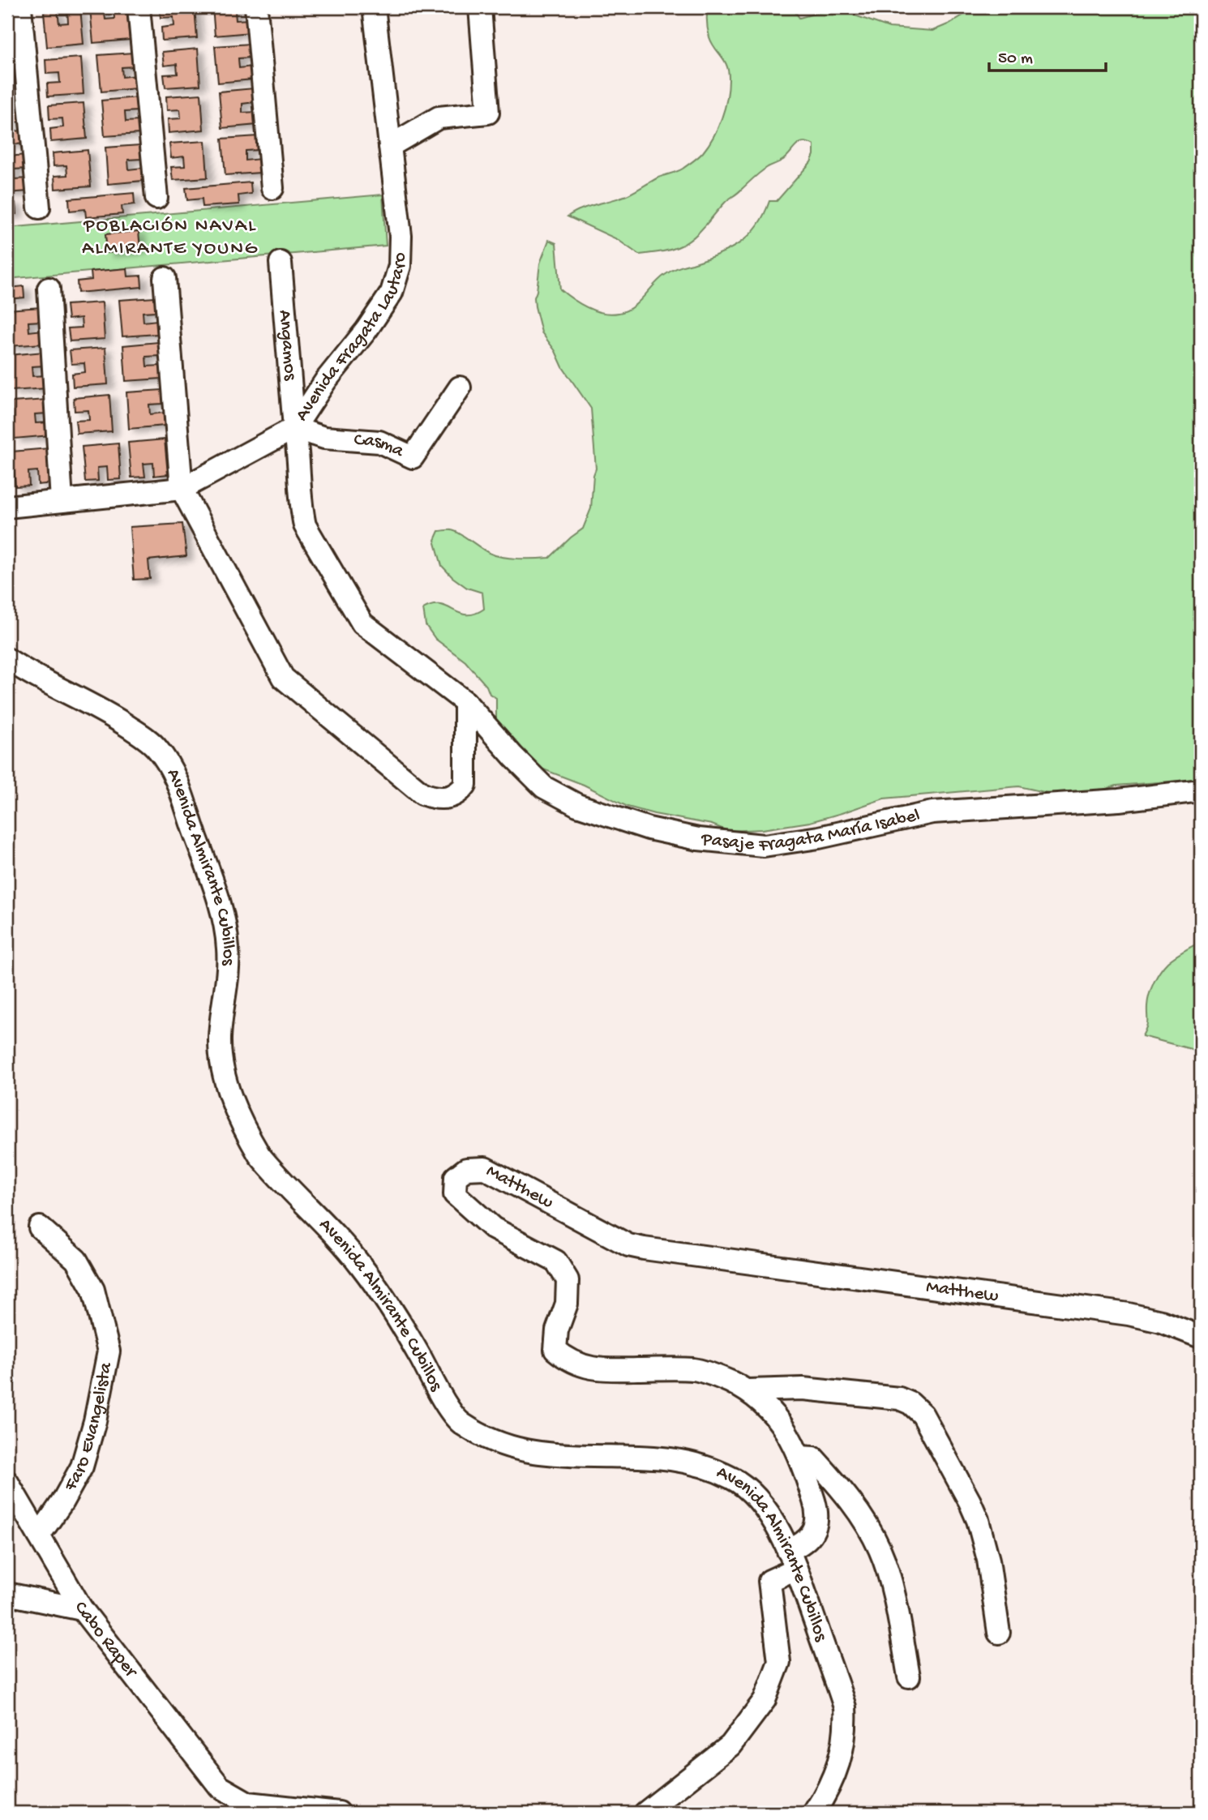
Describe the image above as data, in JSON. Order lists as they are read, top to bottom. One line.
{"streets":{"street":["Avenida Fragata Lautaro","Angamos","Casma","Pasaje Fragata María Isabel","Avenida Almirante Cubillos","Matthew","Faro Evangelista","Cabo Raper"]},"crossings":[["Avenida Fragata Lautaro","Angamos"],["Avenida Fragata Lautaro","Casma"],["Avenida Fragata Lautaro","Pasaje Fragata María Isabel"],["Angamos","Casma"],["Angamos","Pasaje Fragata María Isabel"],["Casma","Pasaje Fragata María Isabel"],["Avenida Almirante Cubillos","Matthew"],["Faro Evangelista","Cabo Raper"]],"districts":["POBLACIÓN NAVAL ALMIRANTE YOUNG"],"scale_bar":"50 m"}
